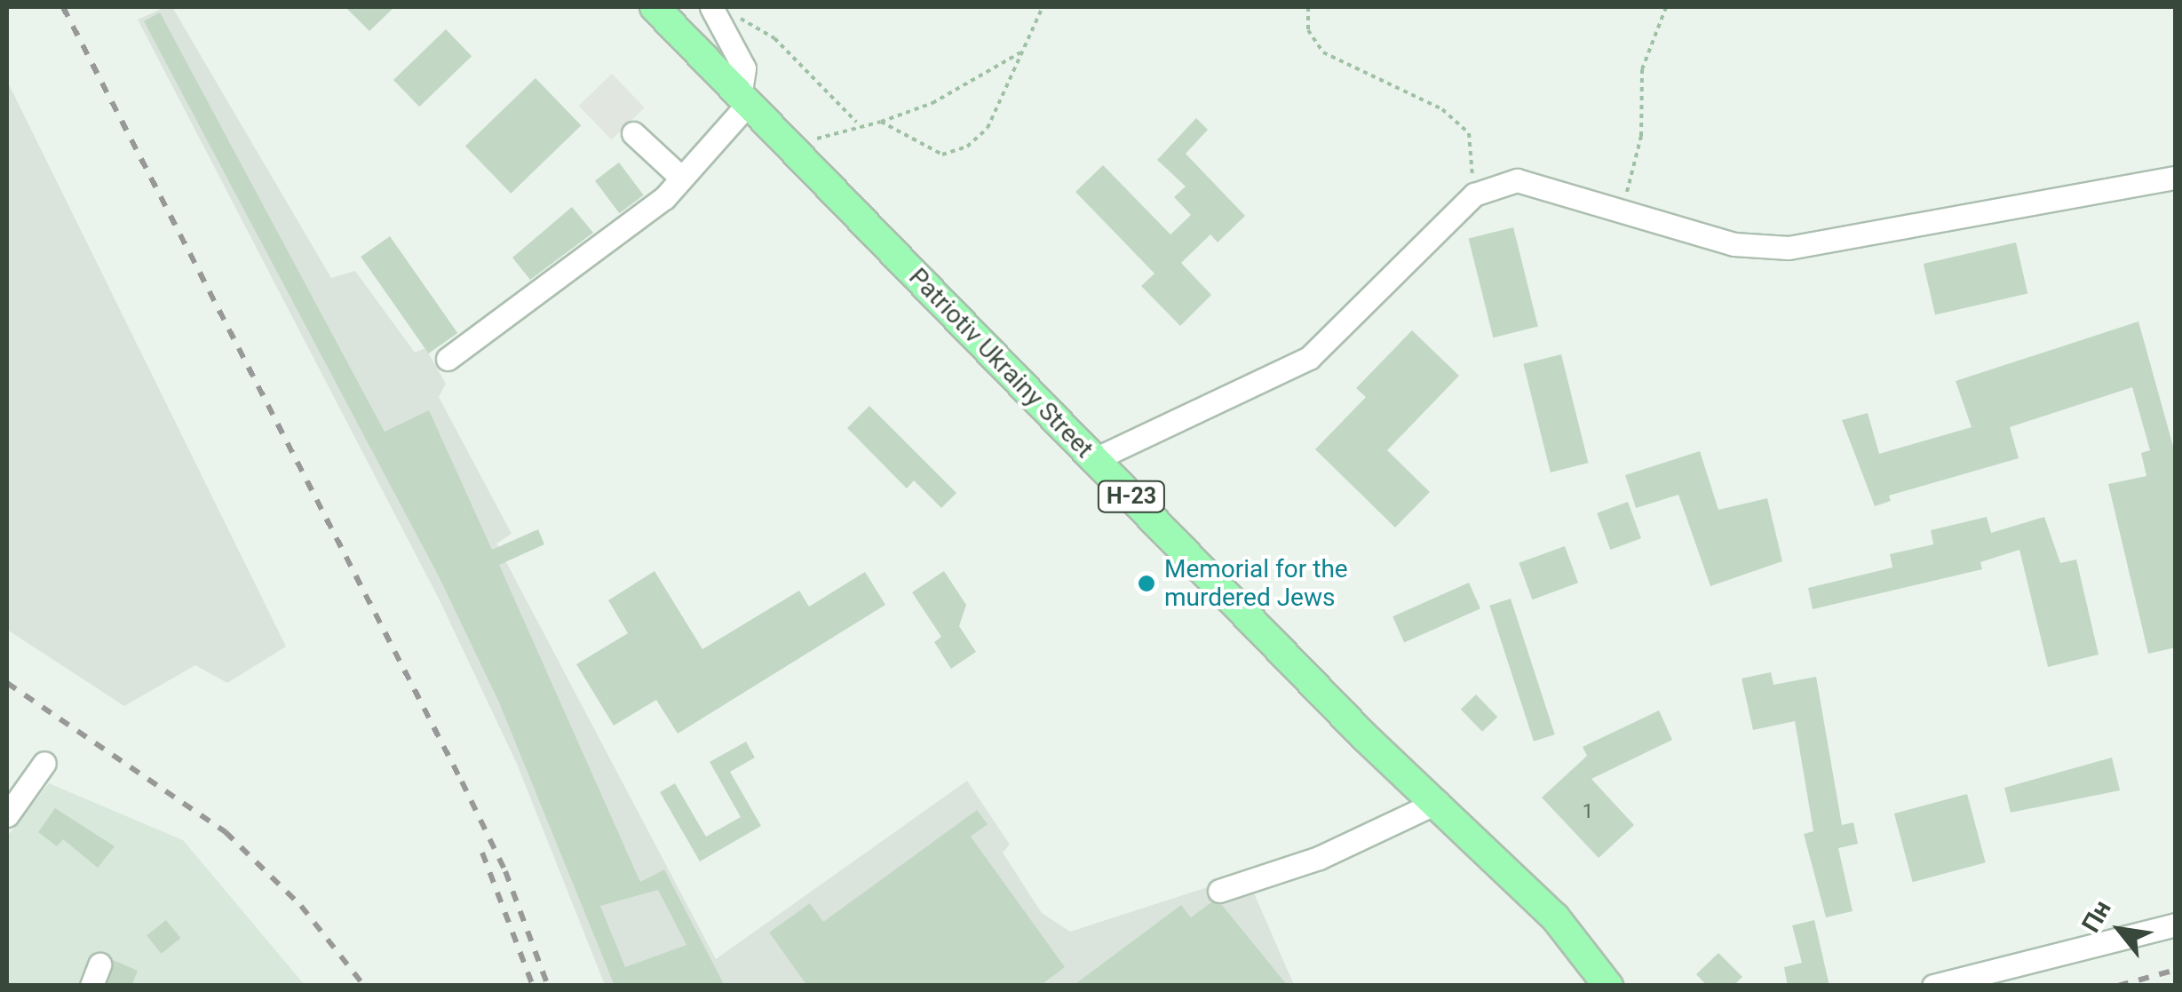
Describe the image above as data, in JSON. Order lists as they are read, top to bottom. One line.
{"streets":{"main road":["Patriotiv Ukrainy Street","Н-23"]},"places":["Memorial for the murdered Jews"],"house_numbers":["1"],"north":"top left"}
